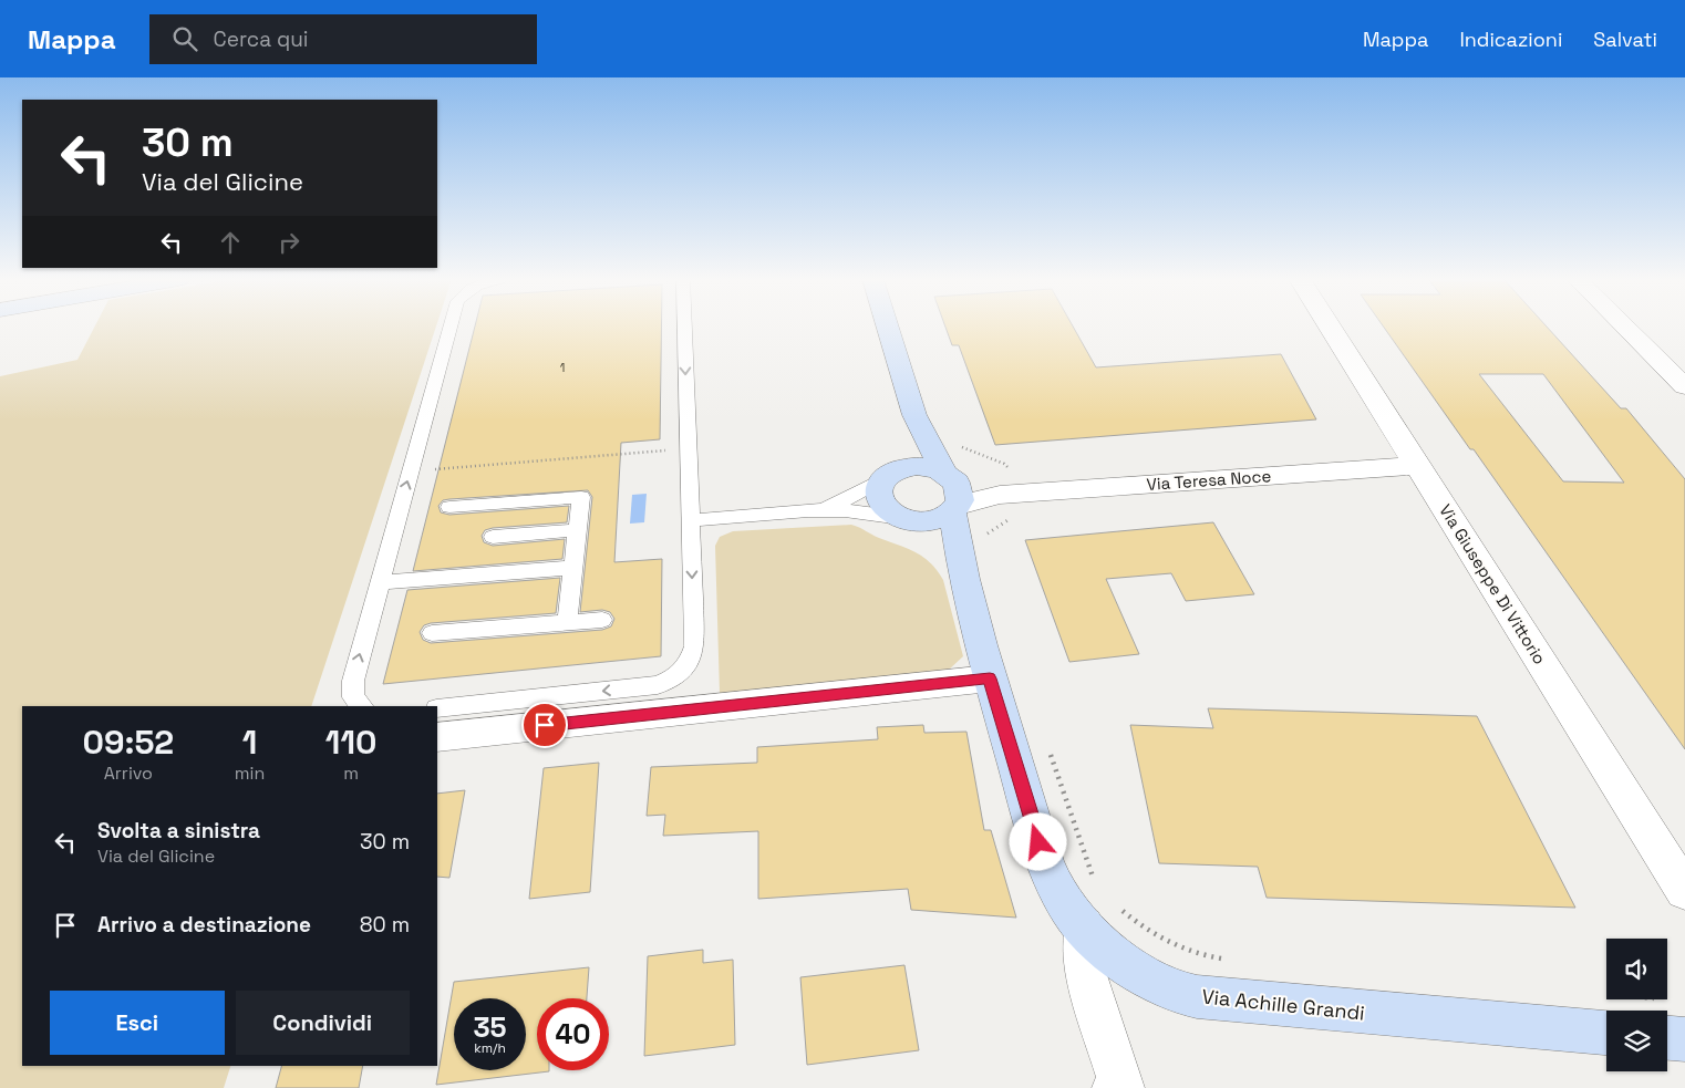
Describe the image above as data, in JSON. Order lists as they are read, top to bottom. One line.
{"streets":{"street":["Via Teresa Noce","Via Giuseppe Di Vittorio","Via Achille Grandi"]},"crossings":[["Via Teresa Noce","Via Giuseppe Di Vittorio"],["Via Teresa Noce","Via Achille Grandi"]],"house_numbers":["1"],"page":{"header":"Mappa","search":"Cerca qui","nav":["Mappa","Indicazioni","Salvati"],"turn":["30 m","Via del Glicine"],"eta":["09:52","Arrivo","1","min","110","m"],"list":[{"name":"Svolta a sinistra","note":"Via del Glicine","value":"30 m"},{"name":"Arrivo a destinazione","value":"80 m"}],"buttons":["Esci","Condividi"],"speed":"35 km/h","limit":"40"}}
